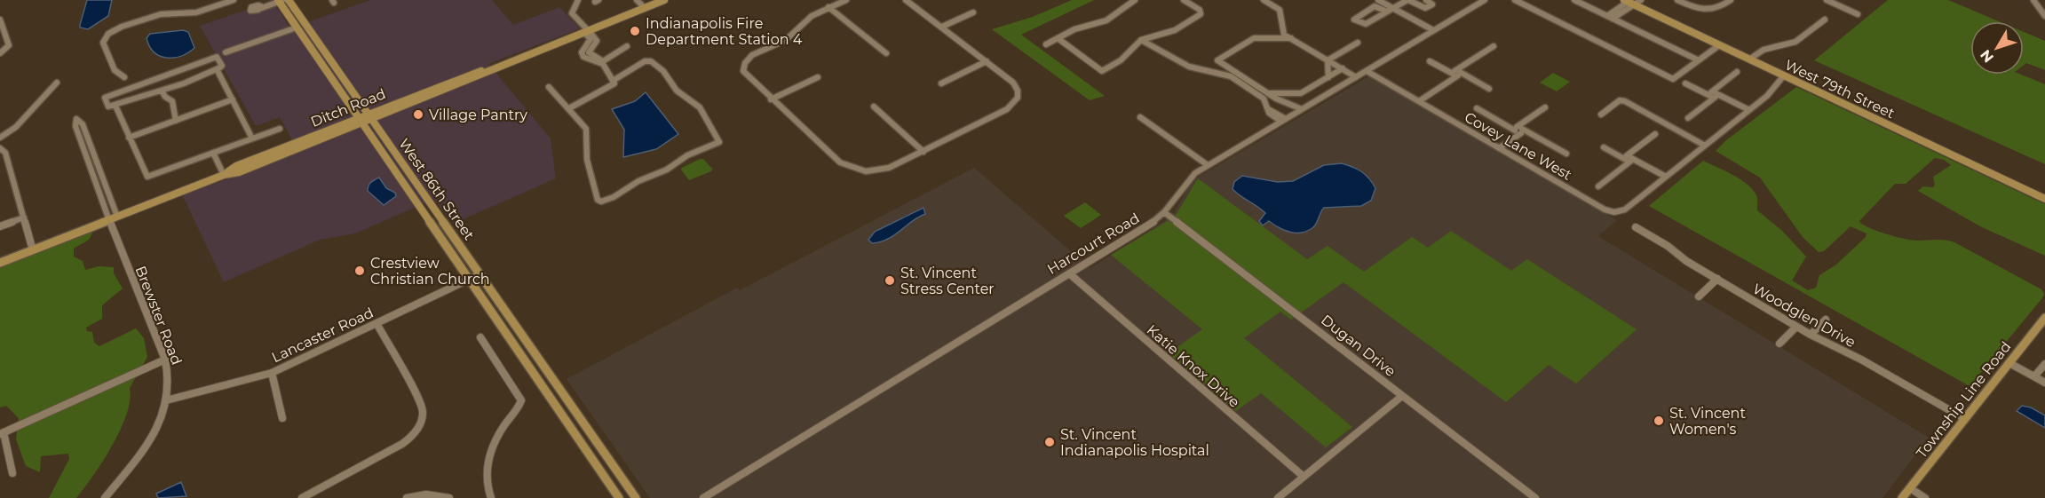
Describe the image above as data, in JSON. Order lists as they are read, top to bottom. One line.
{"streets":{"main road":["West 79th Street","Ditch Road","West 86th Street","Township Line Road"],"street":["Covey Lane West","Harcourt Road","Brewster Road","Woodglen Drive","Lancaster Road","Dugan Drive","Katie Knox Drive"]},"crossings":[["West 79th Street","Covey Lane West"],["Ditch Road","West 86th Street"],["Ditch Road","Brewster Road"],["Covey Lane West","Harcourt Road"],["West 86th Street","Lancaster Road"],["Harcourt Road","Dugan Drive"],["Harcourt Road","Katie Knox Drive"],["Brewster Road","Lancaster Road"],["Woodglen Drive","Township Line Road"]],"places":["Indianapolis Fire Department Station 4","Village Pantry","Crestview Christian Church","St. Vincent Stress Center","St. Vincent Women's","St. Vincent Indianapolis Hospital"],"north":"bottom left"}
